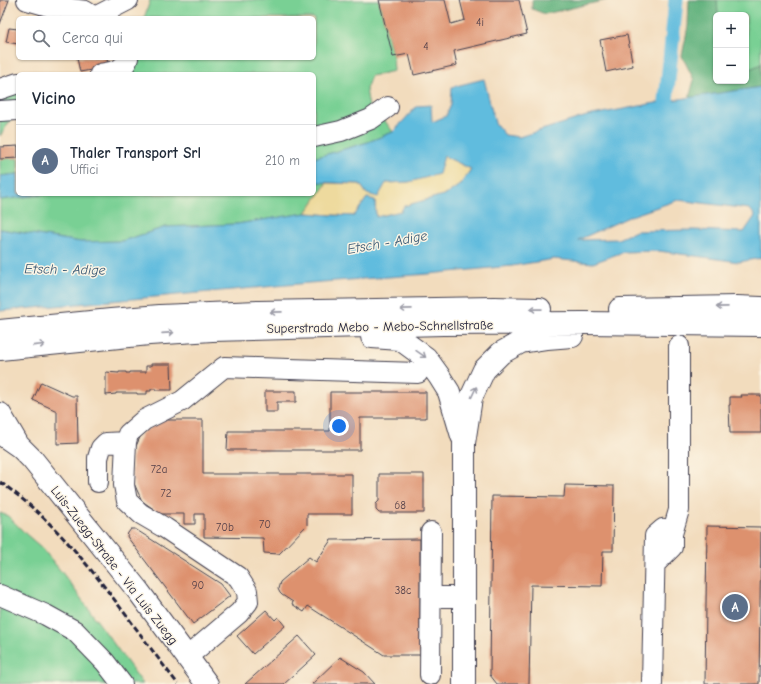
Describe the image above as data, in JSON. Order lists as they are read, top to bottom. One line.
{"streets":{"main road":["Superstrada Mebo - Mebo-Schnellstraße","Luis-Zuegg-Straße - Via Luis Zuegg"]},"water":["Etsch - Adige"],"house_numbers":["4i","4","72a","72","68","70","70b","90","38c"],"page":{"map_buttons":["+","−"],"search":"Cerca qui","heading":"Vicino","list":[{"mark":"A","name":"Thaler Transport Srl","note":"Uffici","value":"210 m"}],"pins":"A"}}
